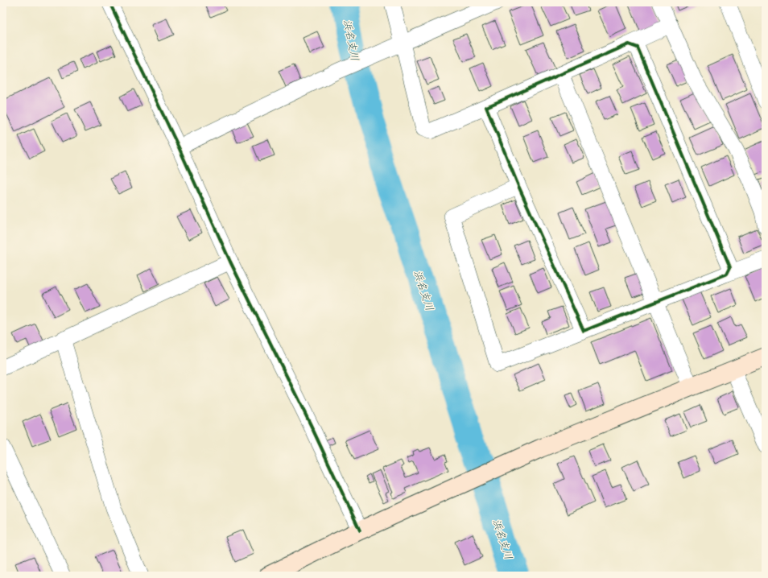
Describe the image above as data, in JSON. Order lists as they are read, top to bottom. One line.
{"water":["浜名支川"]}
